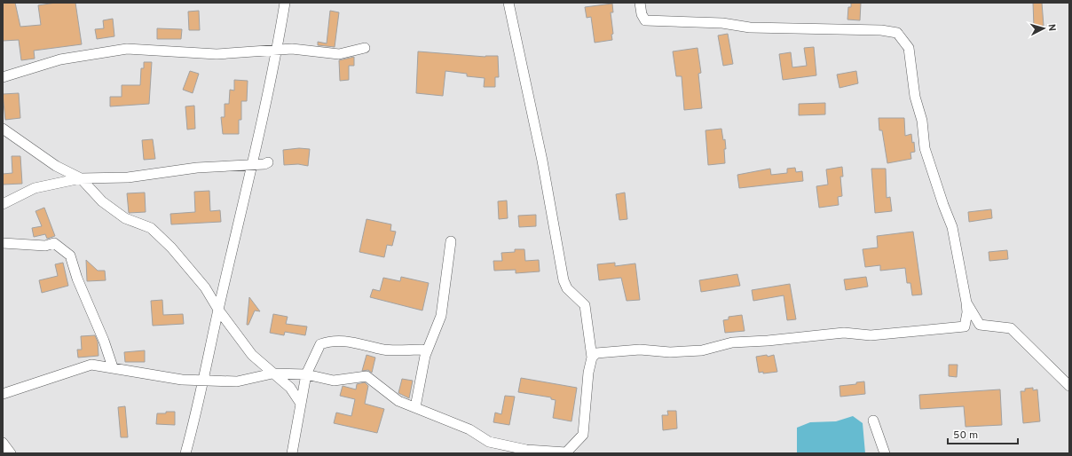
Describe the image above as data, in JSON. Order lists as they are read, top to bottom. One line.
{"scale_bar":"50 m","north":"right"}
